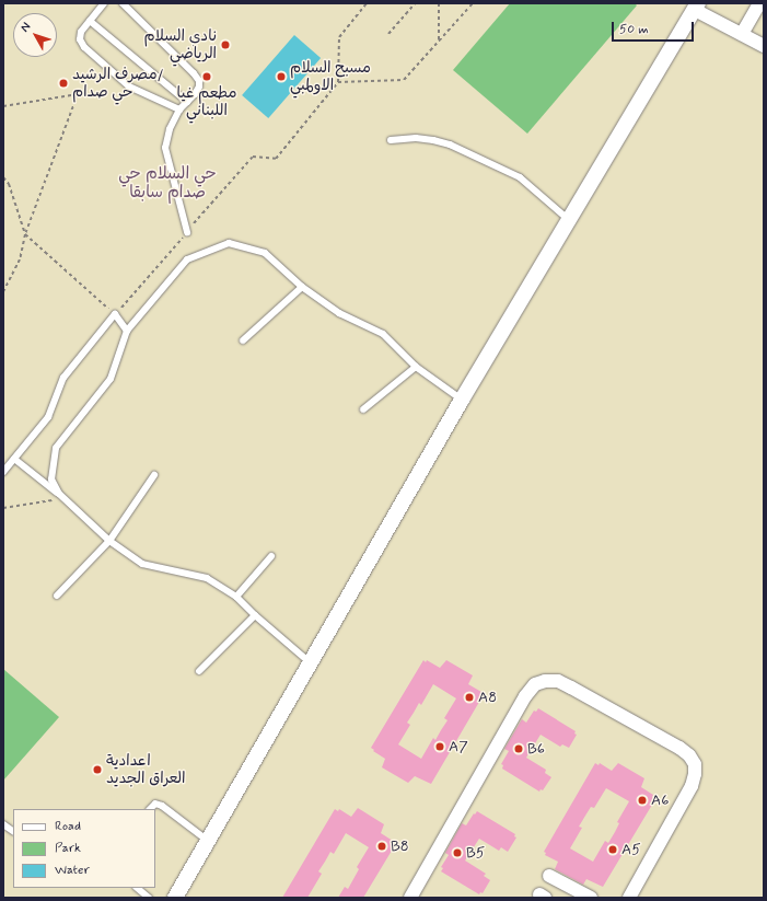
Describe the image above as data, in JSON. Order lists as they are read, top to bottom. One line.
{"districts":["حي السلام حي صدام سابقا"],"places":["نادي السلام الرياضي","مطعم غيا اللبناني","مسبح السلام الاولمبي","مصرف الرشيد/ حي صدام","A8","A7","B6","اعدادية العراق الجديد","A6","B8","A5","B5"],"legend":["Road","Park","Water"],"scale_bar":"50 m","north":"top left"}
